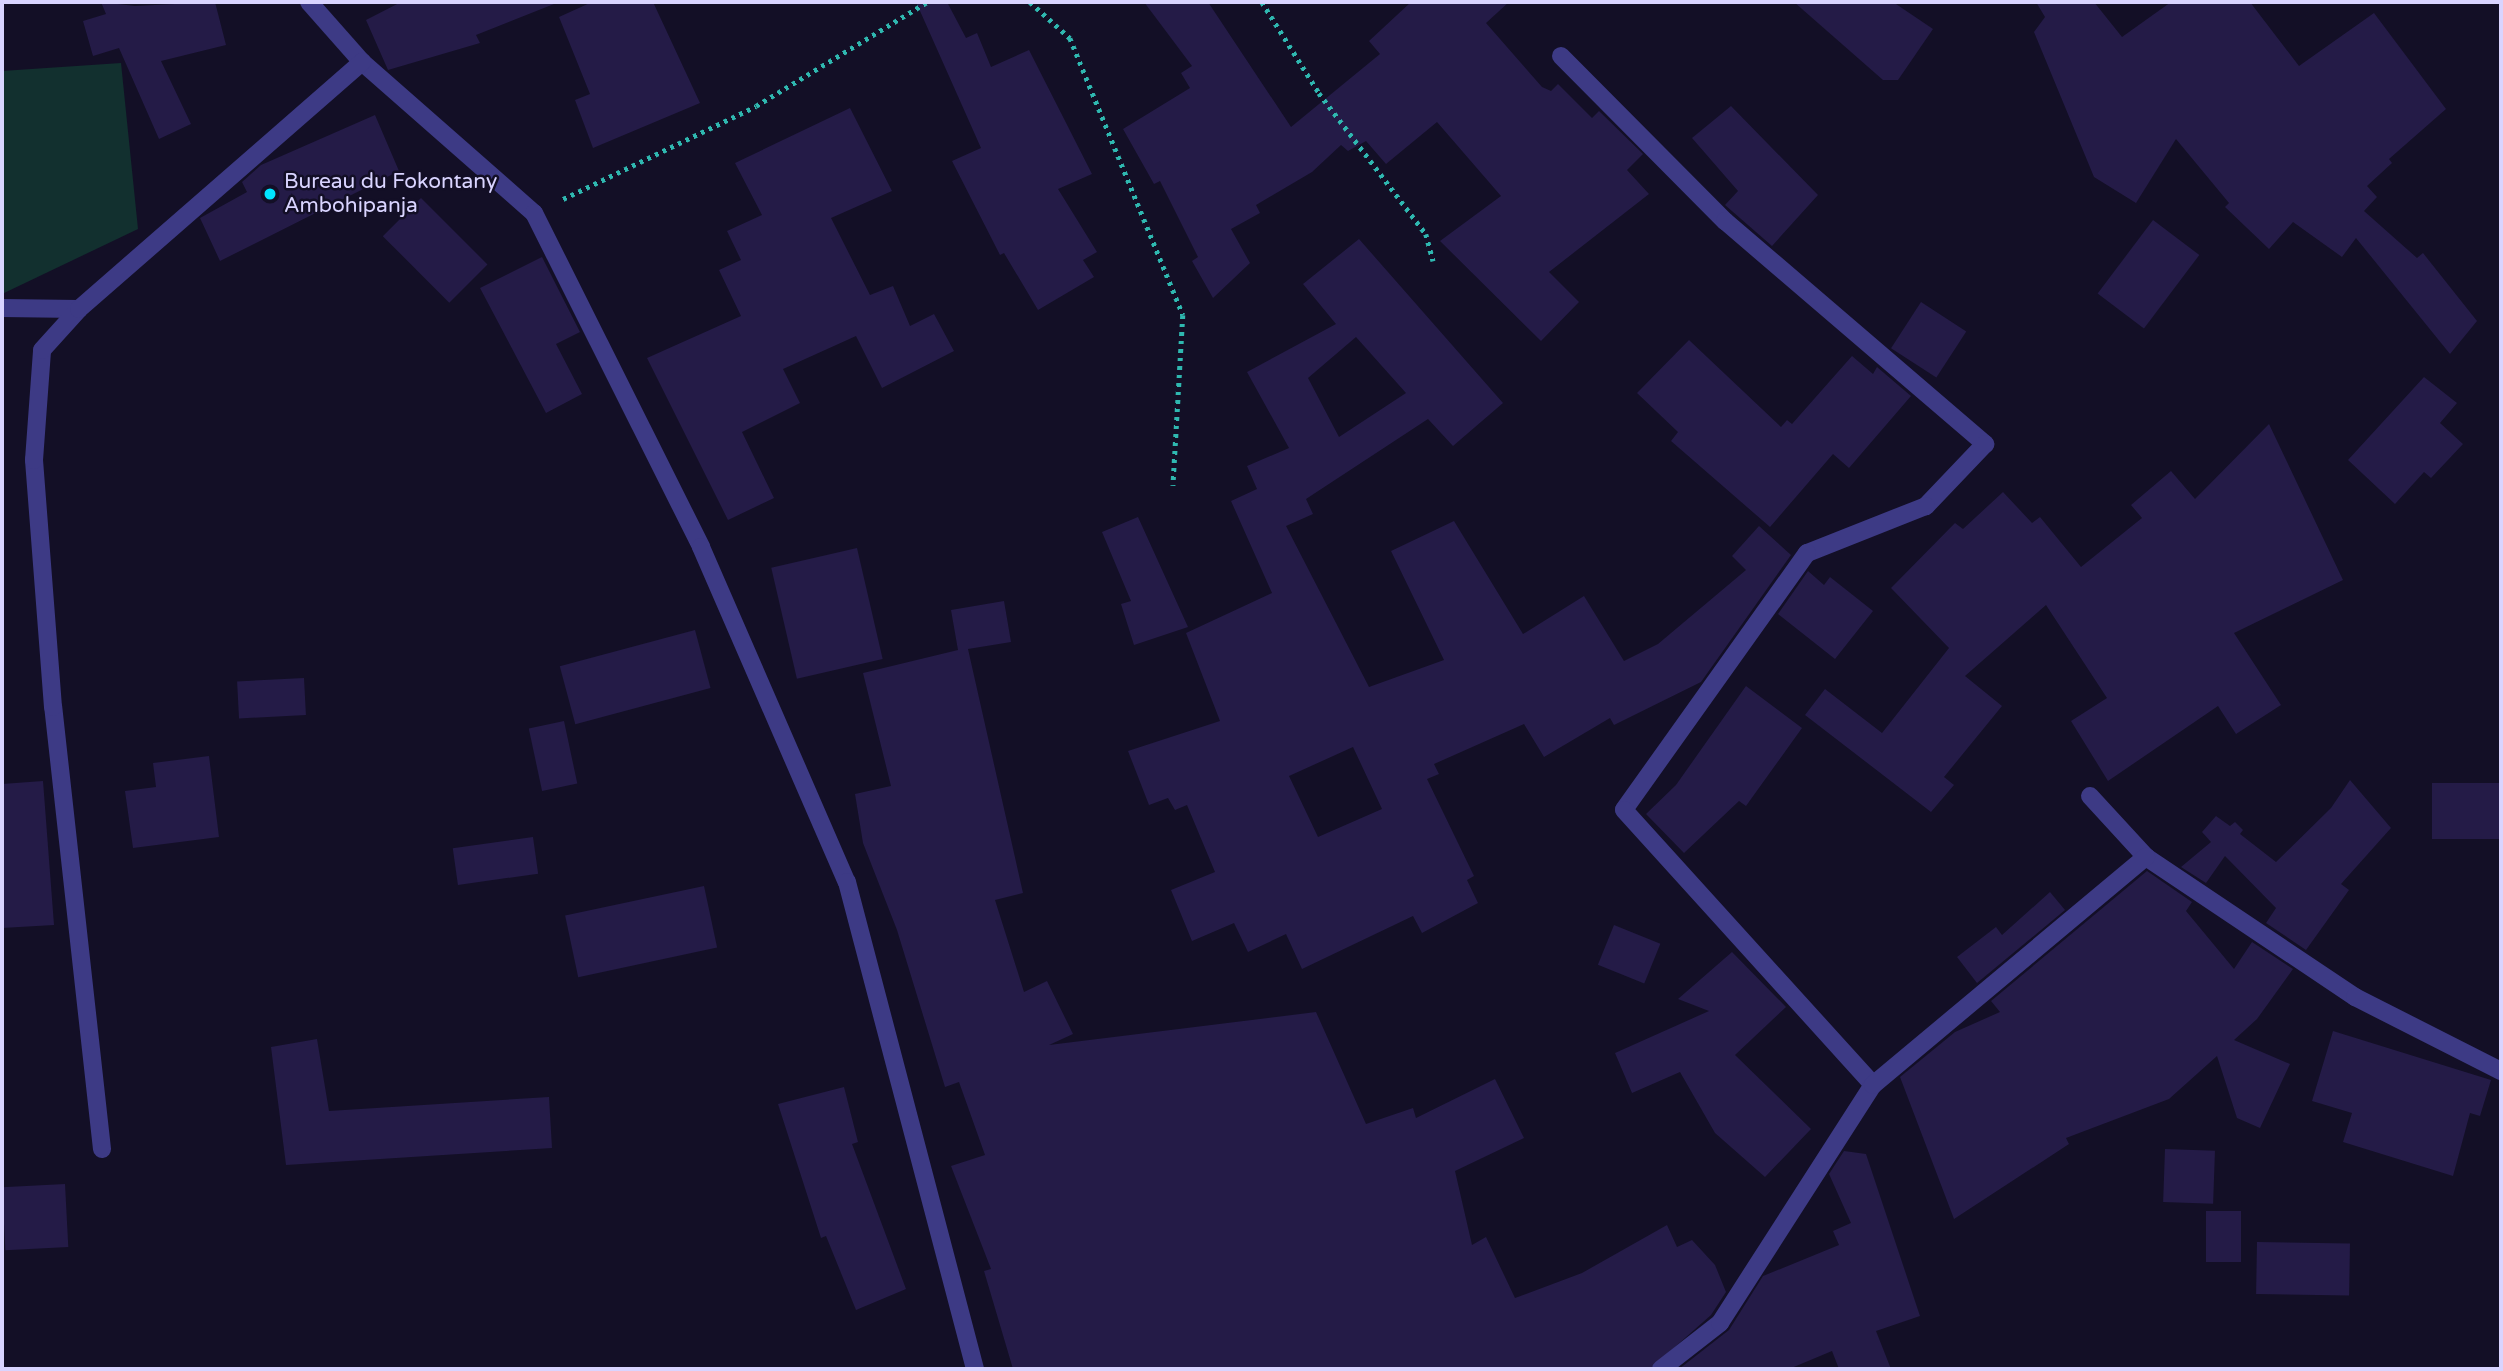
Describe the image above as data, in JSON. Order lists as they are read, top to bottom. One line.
{"places":["Bureau du Fokontany Ambohipanja"]}
